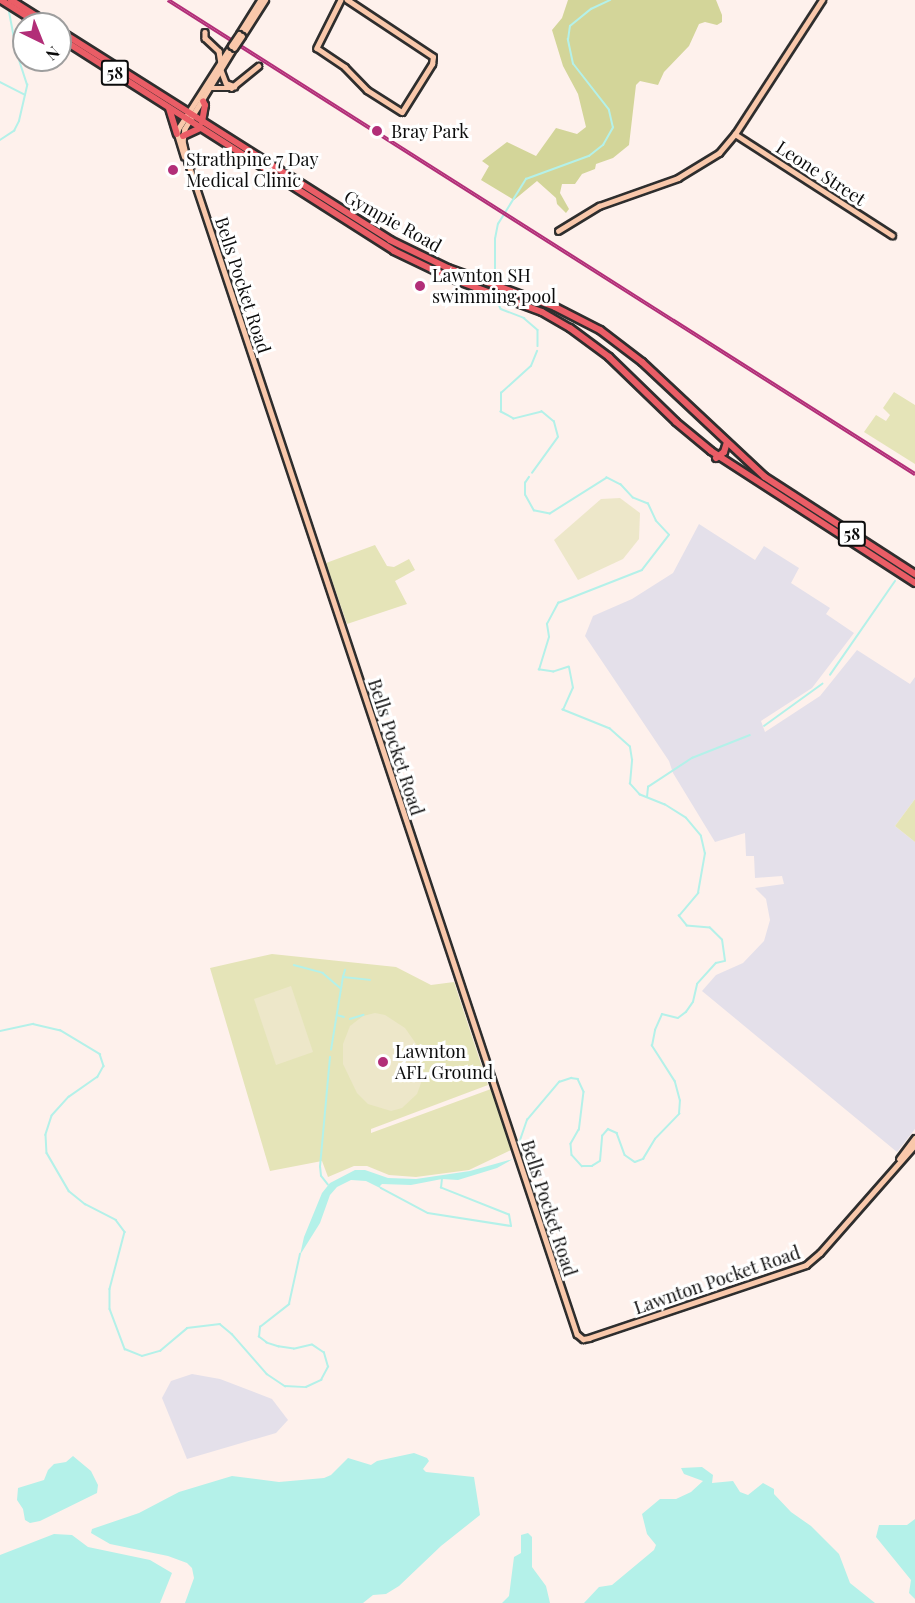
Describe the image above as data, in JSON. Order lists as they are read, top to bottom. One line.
{"streets":{"highway":["58","Gympie Road"],"main road":["Leone Street","Bells Pocket Road","Lawnton Pocket Road"]},"crossings":[["Bells Pocket Road","Lawnton Pocket Road"]],"places":["Bray Park","Strathpine 7 Day Medical Clinic","Lawnton SH swimming pool","Lawnton AFL Ground"],"north":"bottom right"}
